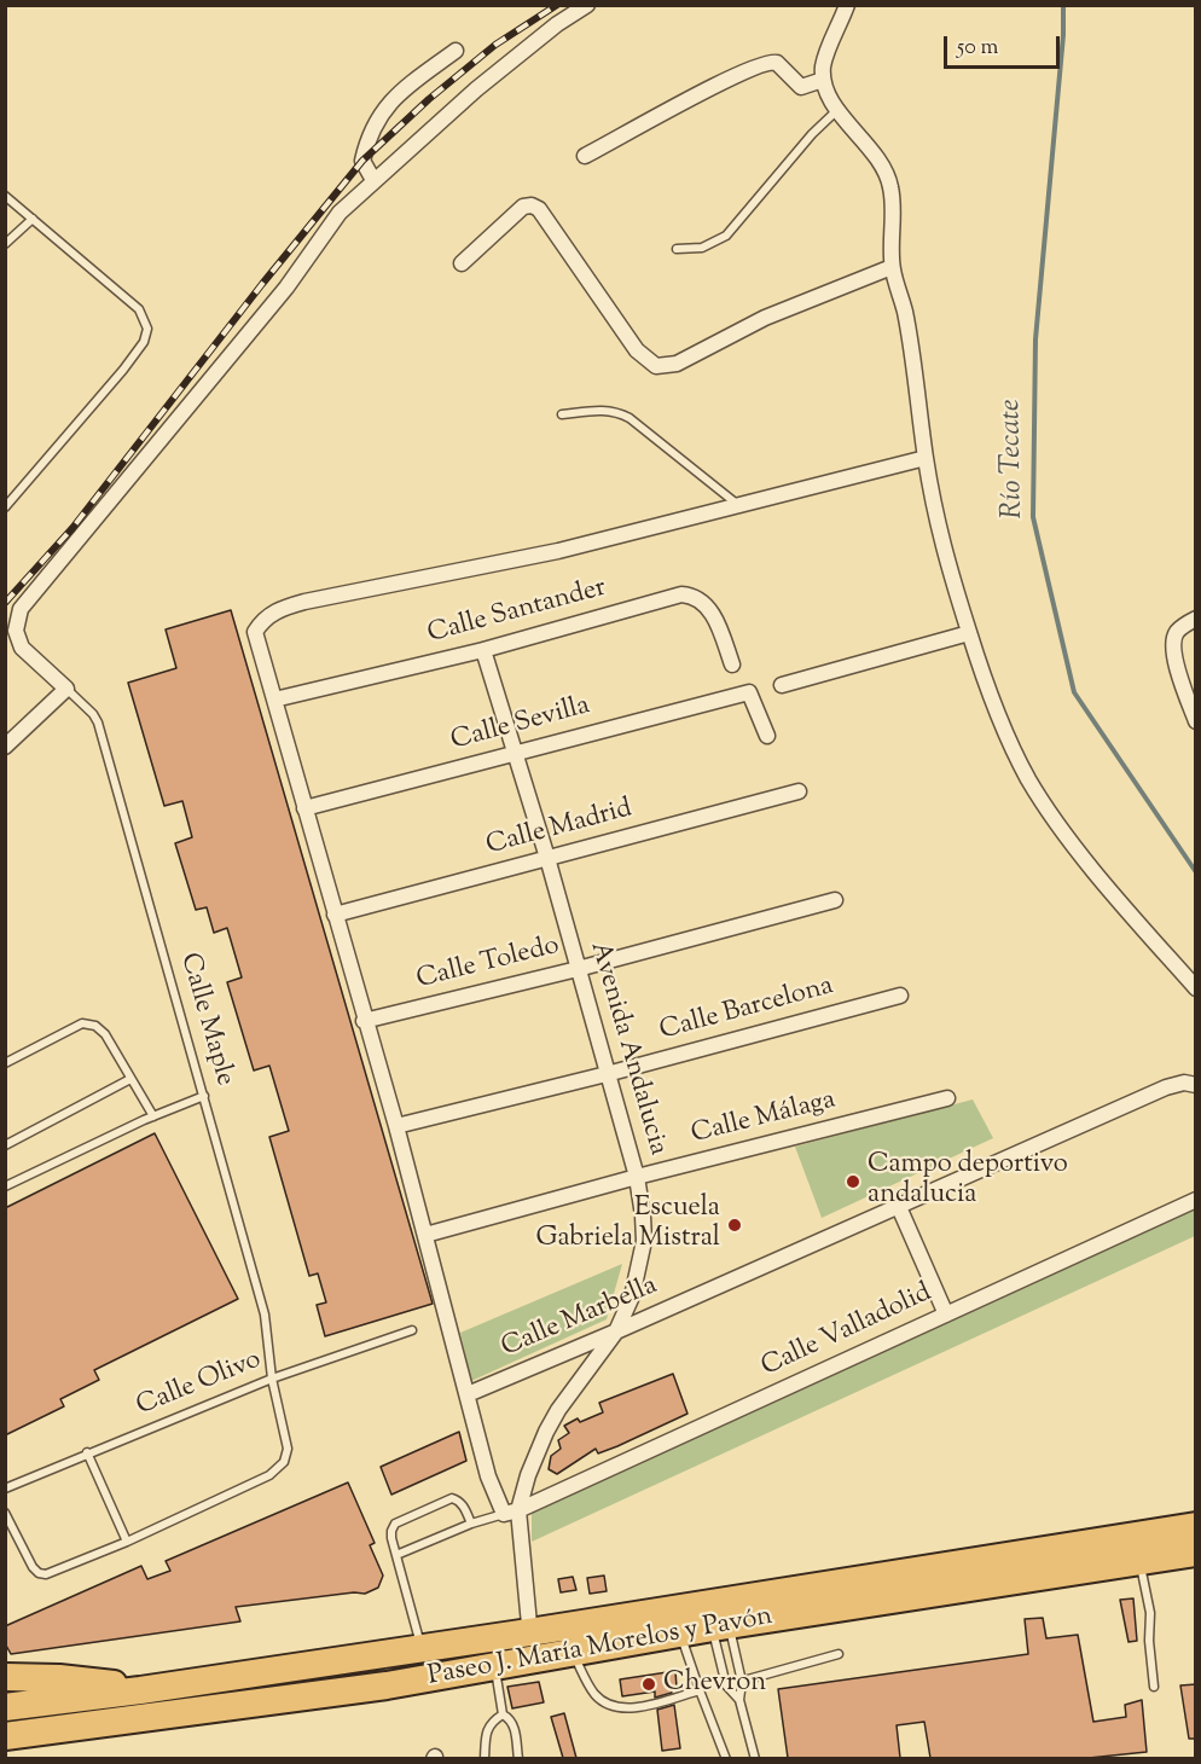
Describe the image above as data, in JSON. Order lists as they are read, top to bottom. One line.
{"streets":{"highway":["Paseo J. María Morelos y Pavón"],"street":["Calle Santander","Calle Sevilla","Calle Madrid","Calle Toledo","Calle Barcelona","Avenida Andalucia","Calle Málaga","Calle Marbella","Calle Valladolid"],"lane":["Calle Maple","Calle Olivo"]},"crossings":[["Calle Santander","Avenida Andalucia"],["Calle Sevilla","Avenida Andalucia"],["Calle Madrid","Avenida Andalucia"],["Calle Toledo","Avenida Andalucia"],["Calle Barcelona","Avenida Andalucia"],["Calle Maple","Calle Olivo"],["Avenida Andalucia","Calle Málaga"],["Avenida Andalucia","Calle Marbella"],["Avenida Andalucia","Calle Valladolid"],["Avenida Andalucia","Paseo J. María Morelos y Pavón"]],"water":["Río Tecate"],"places":["Campo deportivo andalucia","Escuela Gabriela Mistral","Chevron"],"scale_bar":"50 m"}
